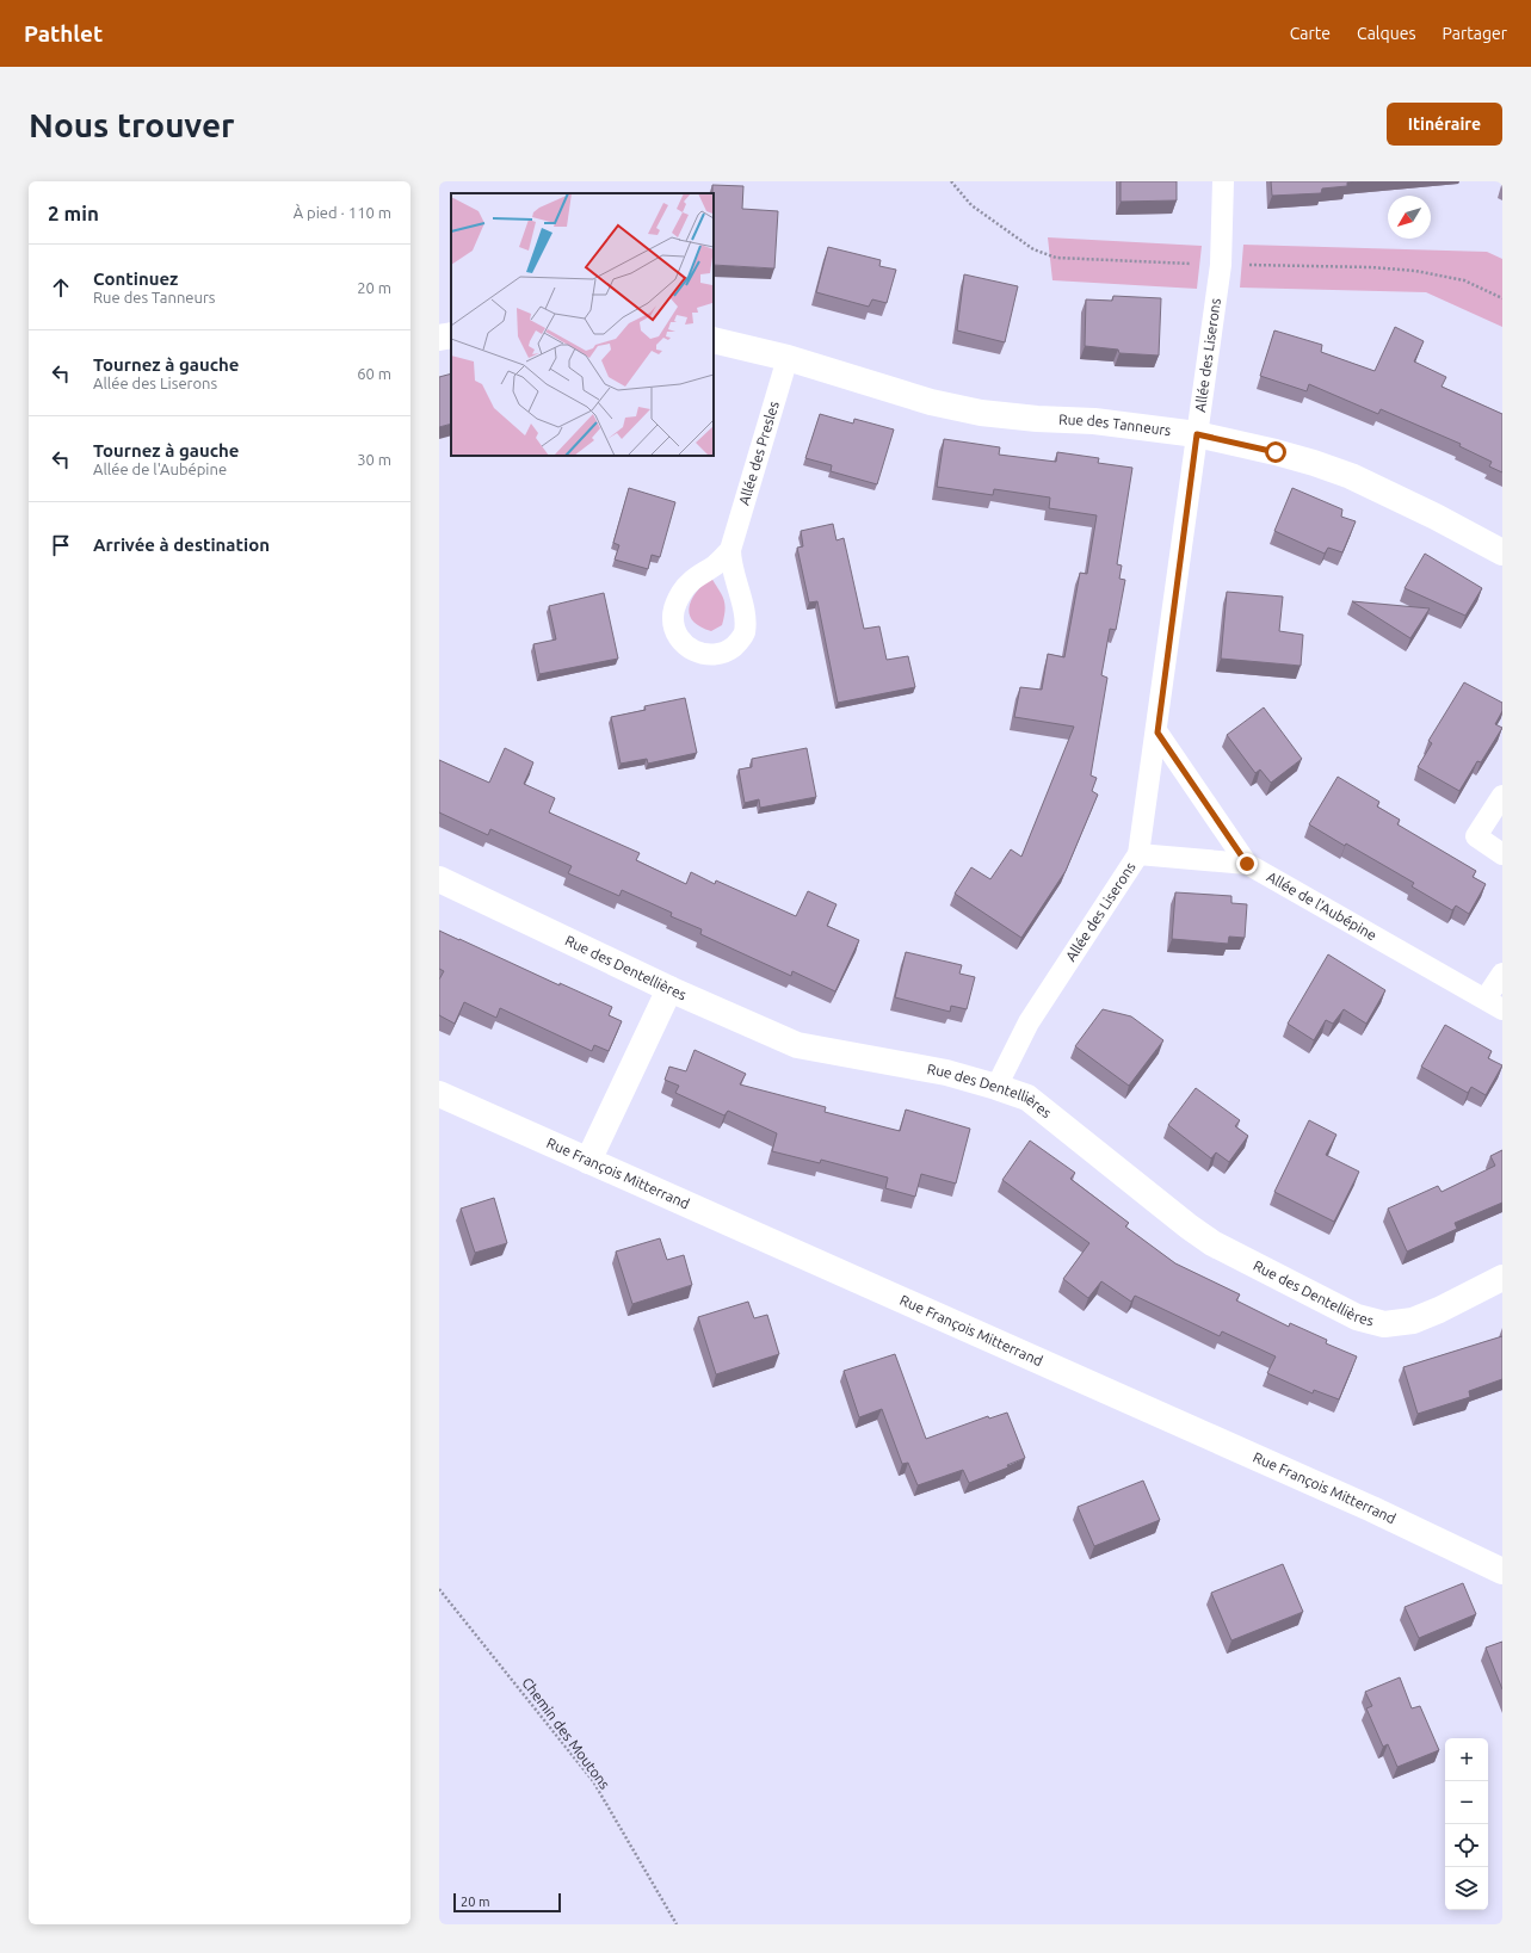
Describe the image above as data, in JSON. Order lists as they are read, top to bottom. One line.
{"streets":{"street":["Rue des Tanneurs","Rue des Dentellières","Rue François Mitterrand"],"lane":["Allée des Liserons","Allée des Presles","Allée de l'Aubépine"],"path":["Chemin des Moutons"]},"crossings":[["Allée des Liserons","Rue des Tanneurs"],["Allée des Liserons","Allée de l'Aubépine"],["Allée des Liserons","Rue des Dentellières"],["Rue des Tanneurs","Allée des Presles"]],"scale_bar":"20 m","north":"bottom left","page":{"header":"Pathlet","nav":["Carte","Calques","Partager"],"buttons":"Itinéraire","title":"Nous trouver","heading":["2 min","À pied · 110 m"],"list":[["Continuez","Rue des Tanneurs","20 m"],["Tournez à gauche","Allée des Liserons","60 m"],["Tournez à gauche","Allée de l'Aubépine","30 m"],"Arrivée à destination"],"map_buttons":["+","−"],"scale":"20 m"}}
